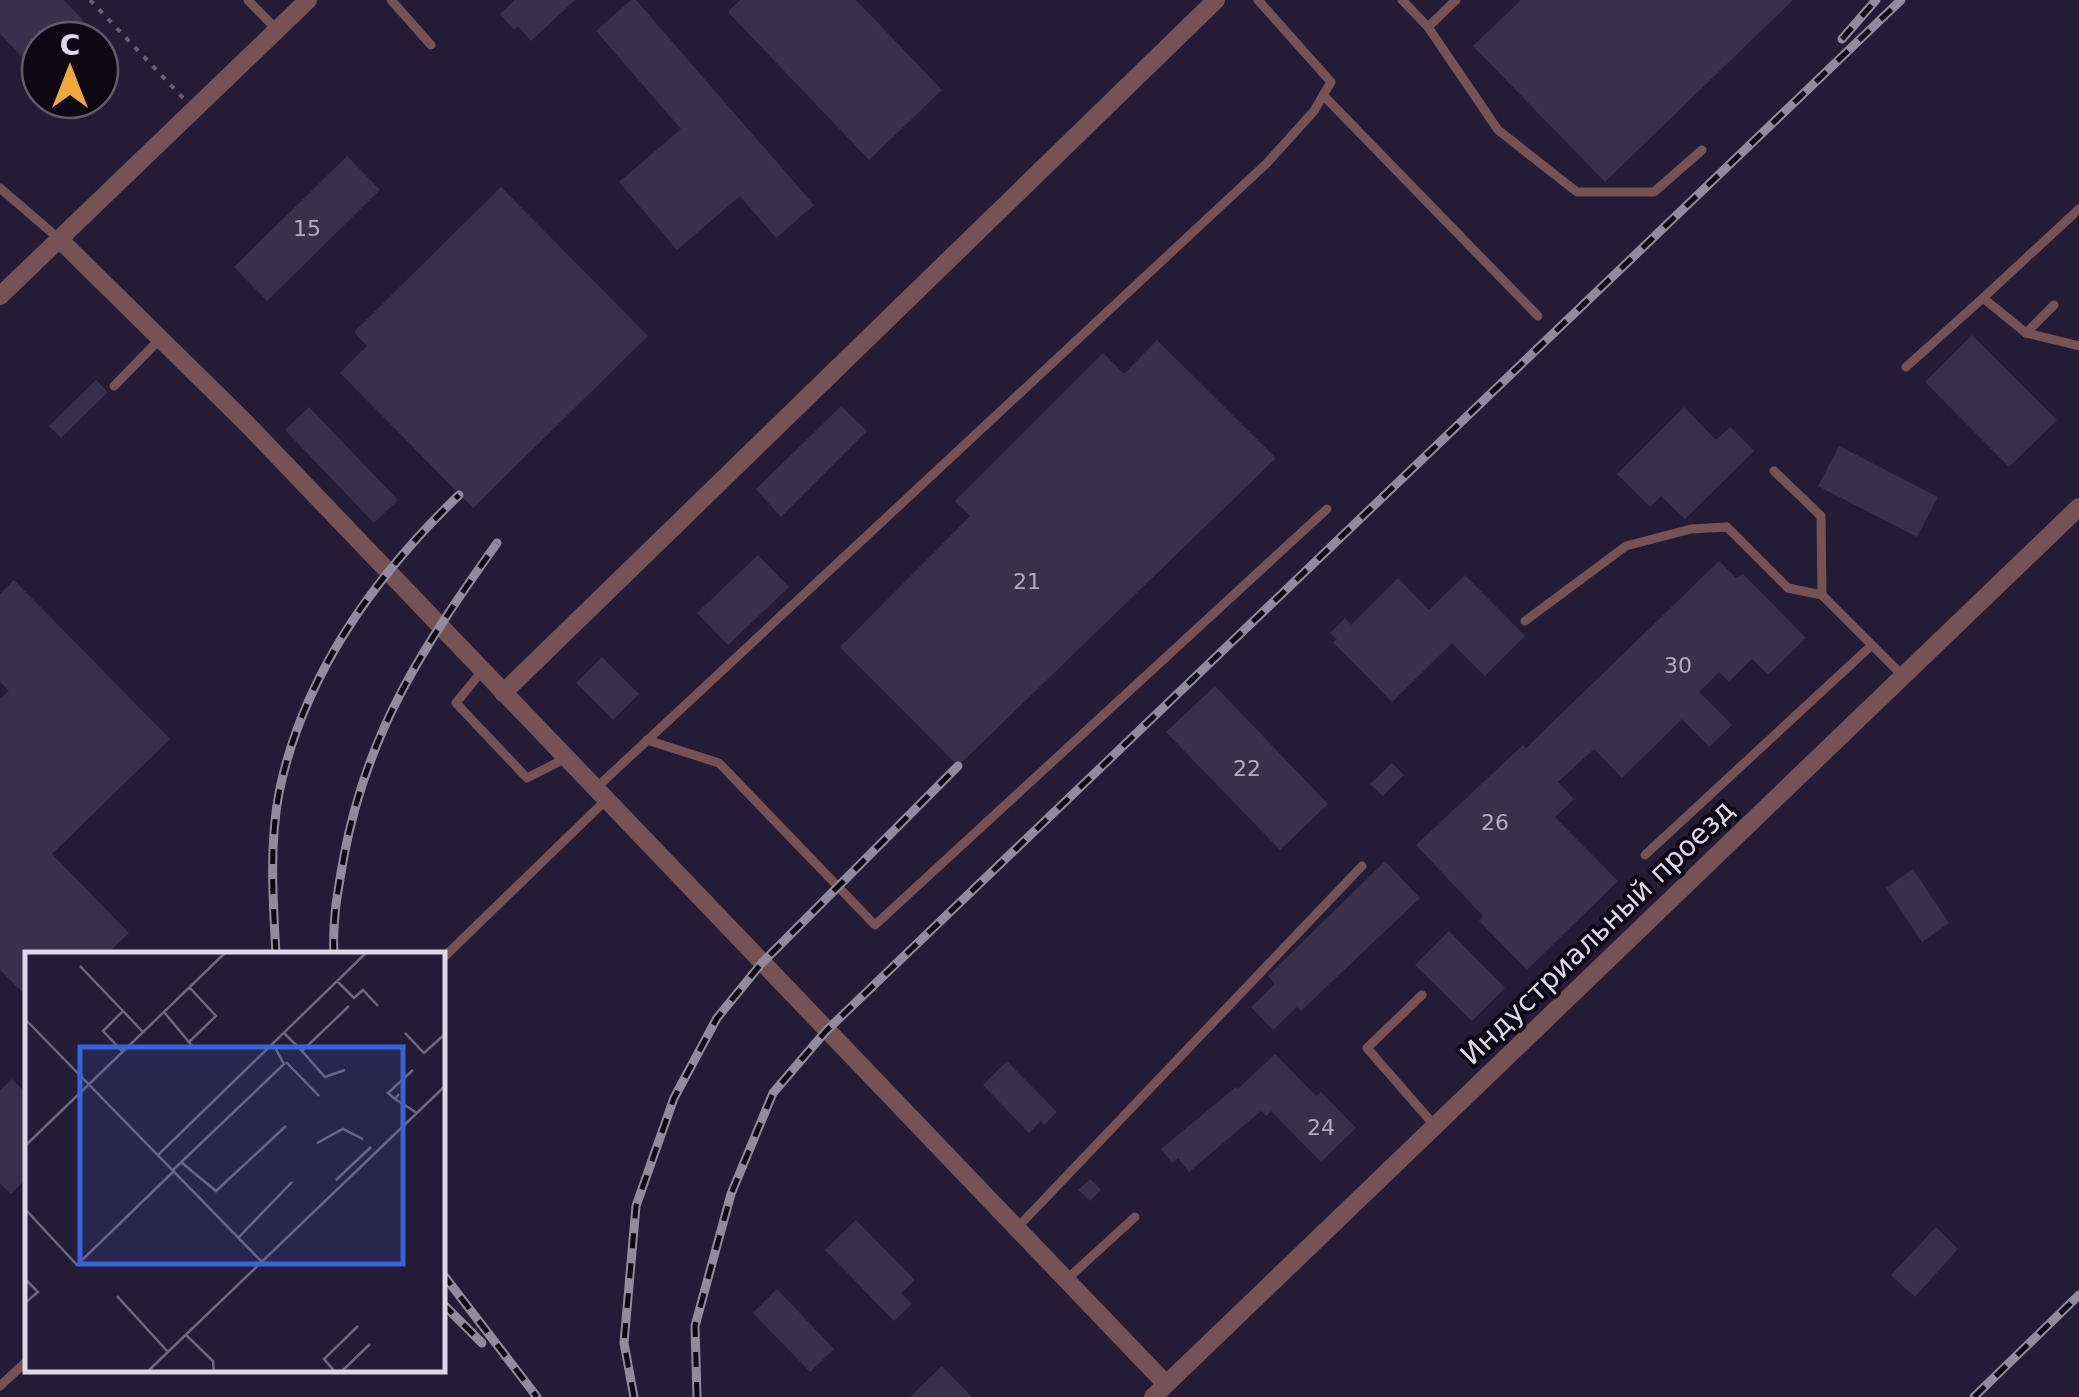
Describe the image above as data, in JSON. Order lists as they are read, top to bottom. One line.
{"streets":{"street":["Индустриальный проезд"]},"house_numbers":["15","21","30","22","26","24"],"north":"top"}
